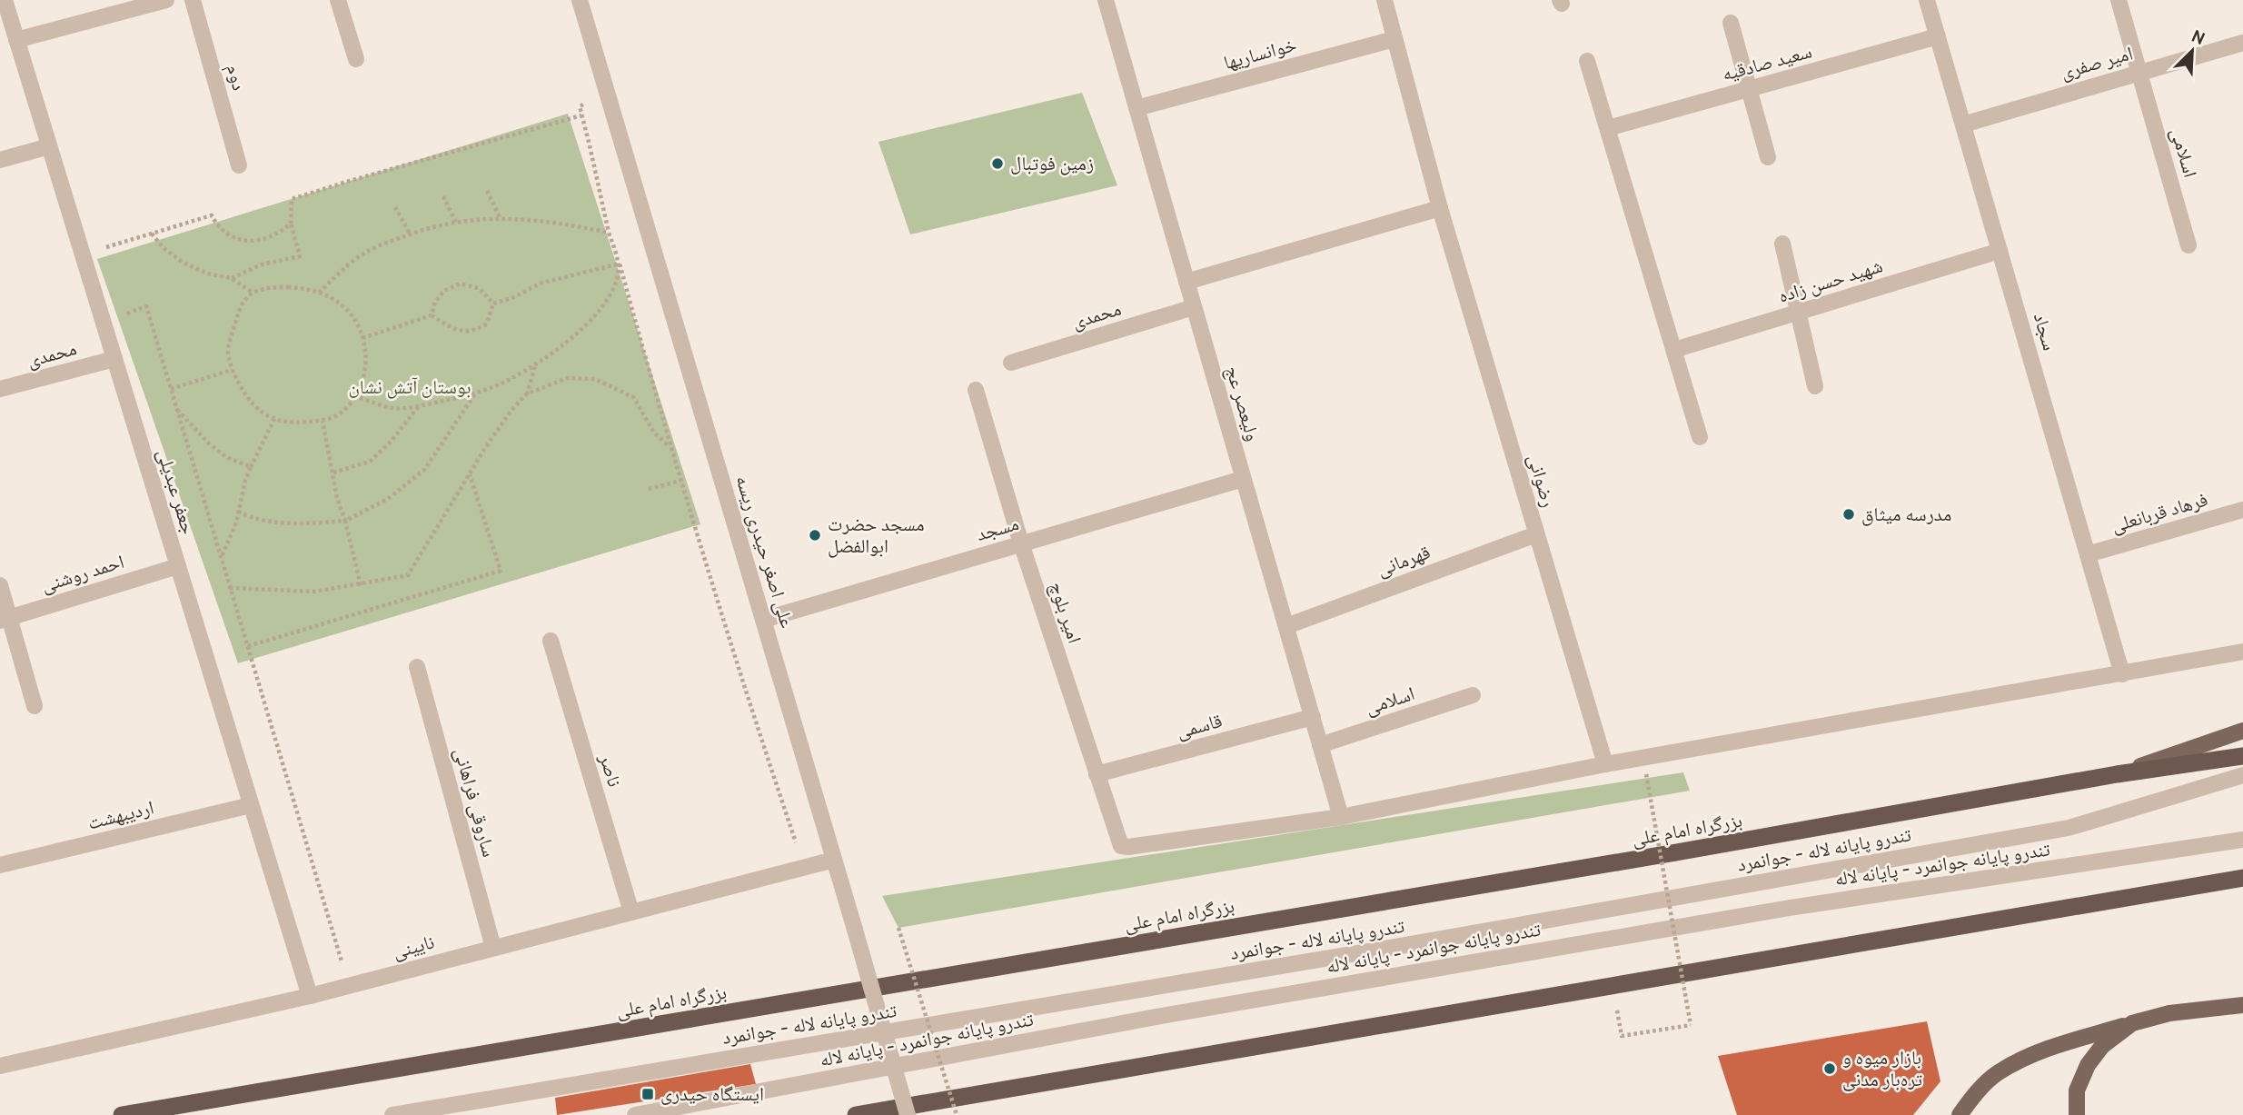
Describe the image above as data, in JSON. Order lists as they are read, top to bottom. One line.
{"streets":{"highway":["بزرگراه امام علی"],"street":["خوانساریها","سعید صادقیه","امیر صفری","دوم","اسلامی","شهید حسن زاده","محمدی","سجاد","ولیعصر عج","رضوانی","جعفر عبدیلی","فرهاد قربانعلی","مسجد","علی اصغر حیدری ریسه","قهرمانی","احمد روشنی","امیر بلوچ","قاسمی","ناصر","ساروقی فراهانی","اردیبهشت","تندرو پایانه لاله - جوانمرد","تندرو پایانه جوانمرد - پایانه لاله","نایینی"]},"crossings":[["خوانساریها","ولیعصر عج"],["خوانساریها","رضوانی"],["سعید صادقیه","سجاد"],["امیر صفری","اسلامی"],["امیر صفری","سجاد"],["اسلامی","ولیعصر عج"],["شهید حسن زاده","سجاد"],["محمدی","ولیعصر عج"],["محمدی","جعفر عبدیلی"],["سجاد","فرهاد قربانعلی"],["ولیعصر عج","مسجد"],["ولیعصر عج","قهرمانی"],["ولیعصر عج","امیر بلوچ"],["ولیعصر عج","قاسمی"],["رضوانی","قهرمانی"],["جعفر عبدیلی","احمد روشنی"],["جعفر عبدیلی","اردیبهشت"],["جعفر عبدیلی","نایینی"],["مسجد","علی اصغر حیدری ریسه"],["مسجد","امیر بلوچ"],["علی اصغر حیدری ریسه","نایینی"],["امیر بلوچ","قاسمی"],["ناصر","نایینی"],["ساروقی فراهانی","نایینی"]],"parks":["بوستان آتش نشان"],"places":{"other":["زمین فوتبال","مدرسه میثاق","مسجد حضرت ابوالفضل","بازار میوه و تره‌بار مدنی"],"transit":["ایستگاه حیدری"]},"north":"top right"}
